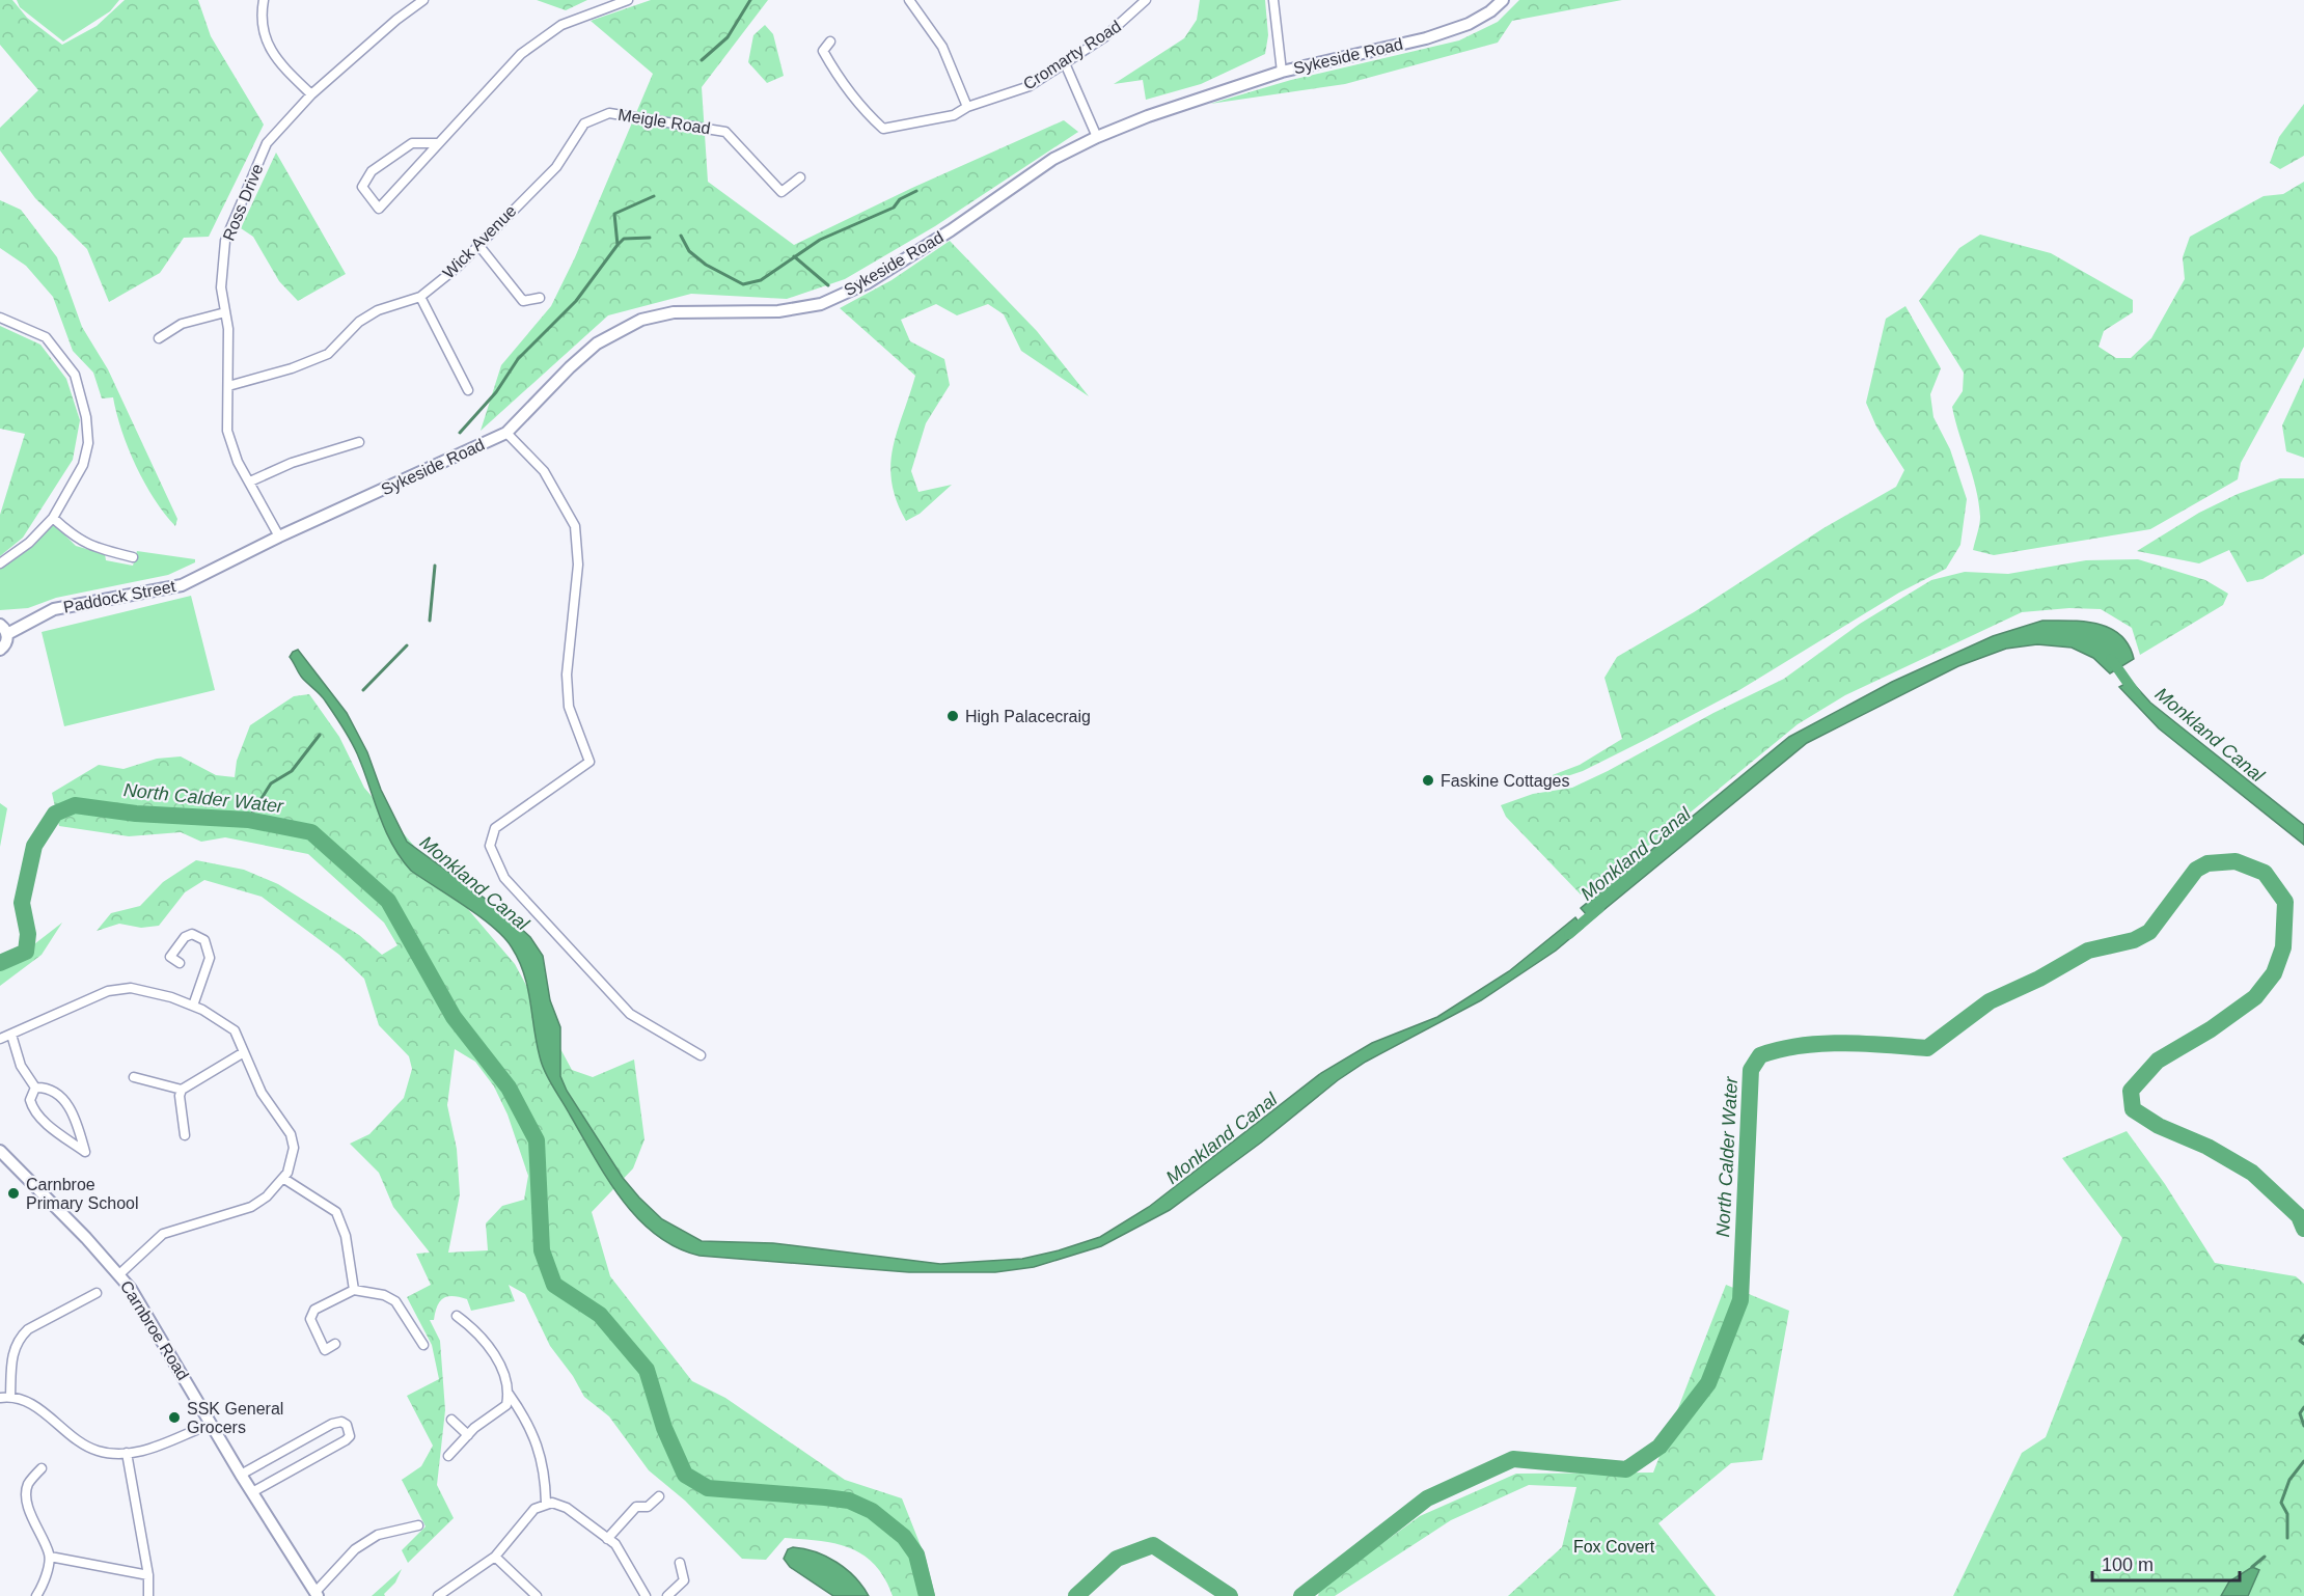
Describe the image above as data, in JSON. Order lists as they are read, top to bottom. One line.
{"streets":{"street":["Cromarty Road","Sykeside Road","Meigle Road","Ross Drive","Wick Avenue","Paddock Street","Carnbroe Road"]},"crossings":[["Sykeside Road","Ross Drive"],["Sykeside Road","Paddock Street"],["Meigle Road","Wick Avenue"],["Ross Drive","Wick Avenue"]],"water":["Monkland Canal","North Calder Water"],"parks":["Fox Covert"],"places":["High Palacecraig","Faskine Cottages","Carnbroe Primary School","SSK General Grocers"],"scale_bar":"100 m"}
